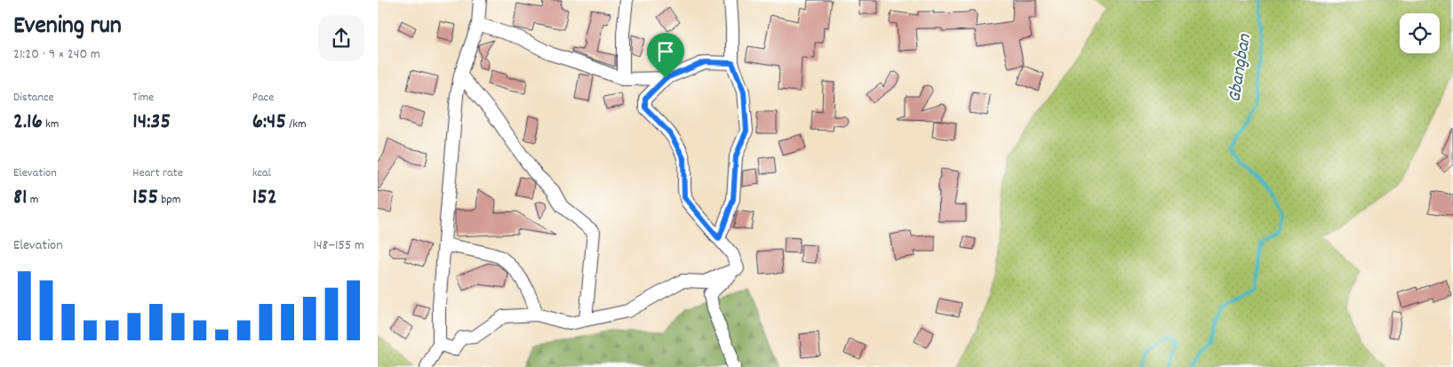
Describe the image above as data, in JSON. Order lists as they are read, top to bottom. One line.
{"water":["Gbangban"],"page":{"heading":["Evening run","21:20 · 9 × 240 m"],"stats":[["Distance","2.16 km"],["Time","14:35"],["Pace","6:45 /km"],["Elevation","81 m"],["Heart rate","155 bpm"],["kcal","152"]],"chart":["Elevation","148–155 m"]}}
